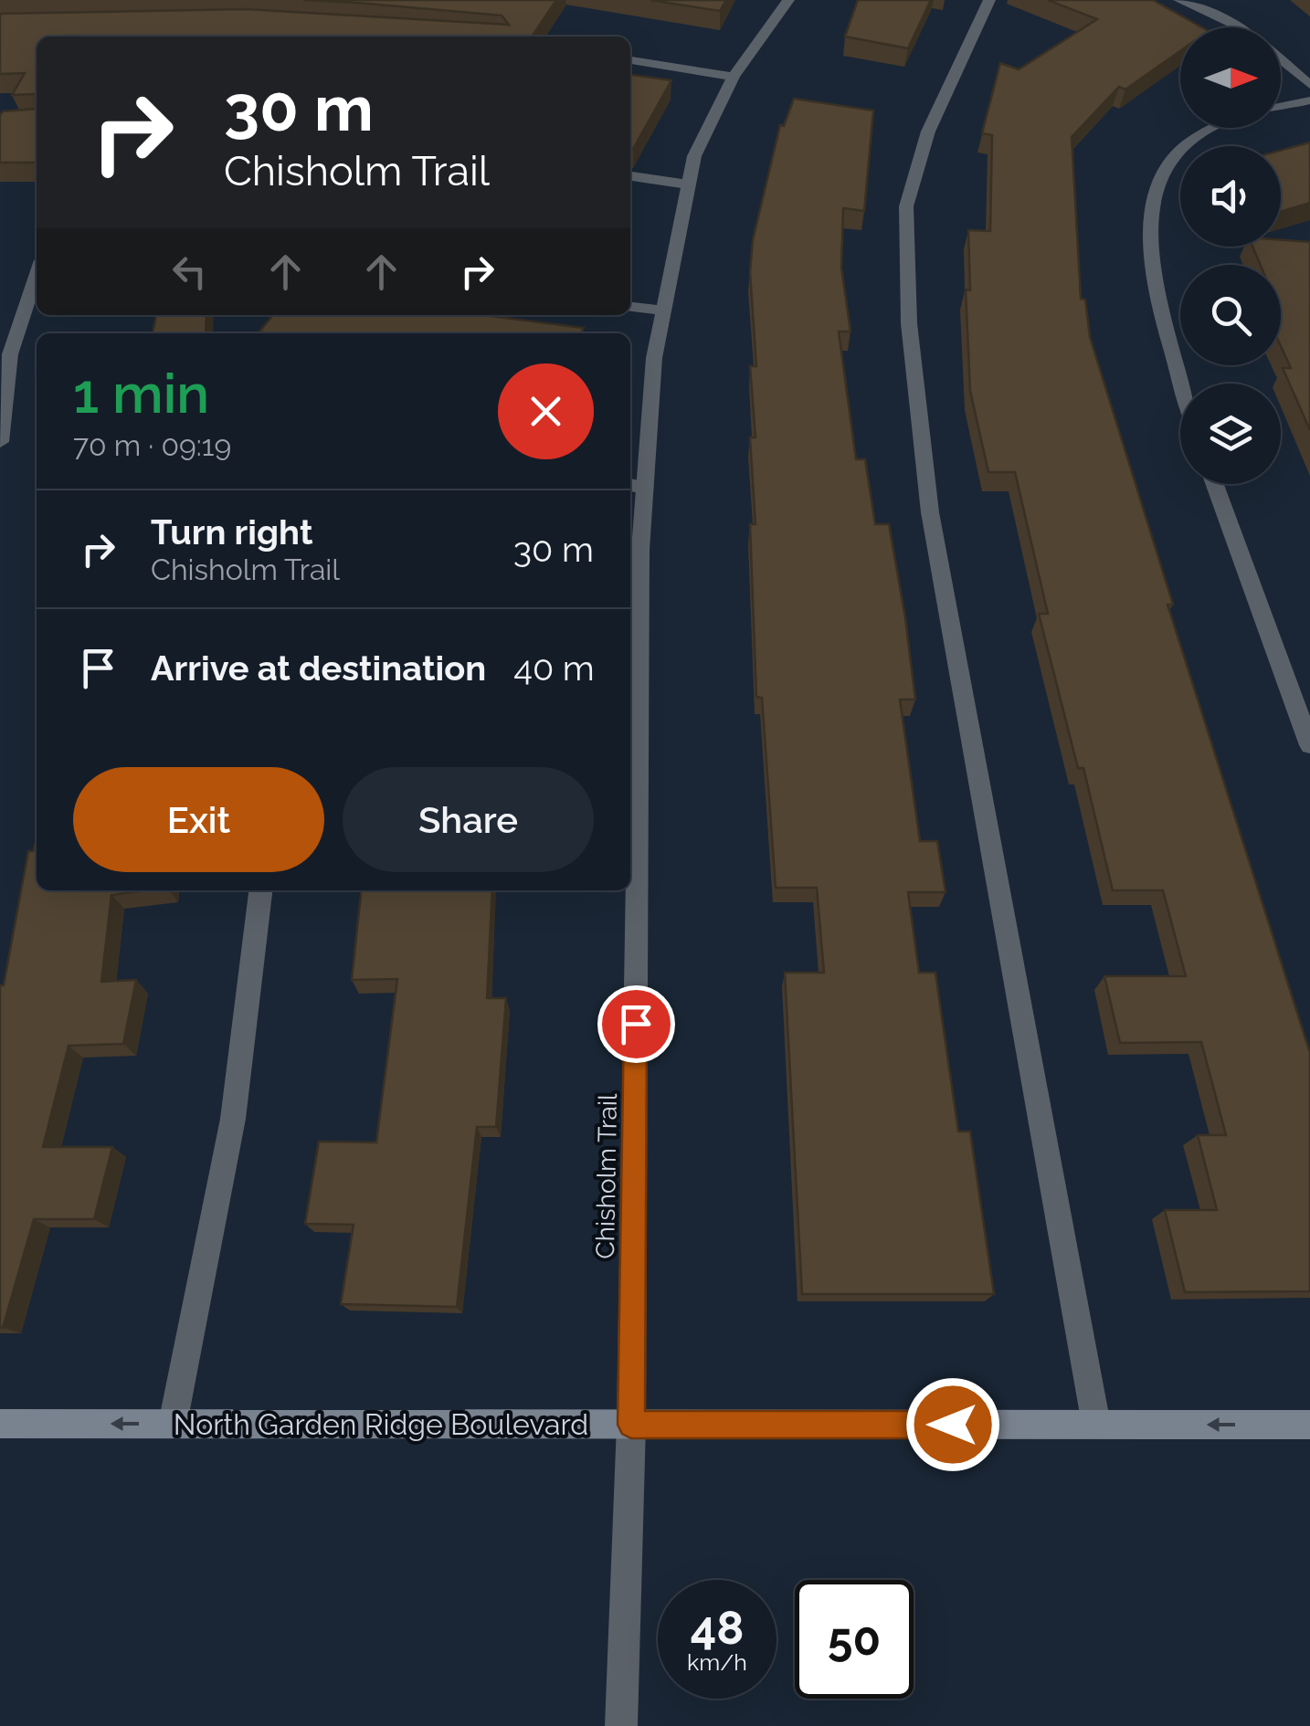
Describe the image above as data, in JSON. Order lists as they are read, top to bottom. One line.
{"streets":{"main road":["North Garden Ridge Boulevard"],"street":["Chisholm Trail"]},"crossings":[["Chisholm Trail","North Garden Ridge Boulevard"]],"north":"right","page":{"turn":["30 m","Chisholm Trail"],"heading":["1 min","70 m · 09:19"],"list":[{"name":"Turn right","note":"Chisholm Trail","value":"30 m"},{"name":"Arrive at destination","value":"40 m"}],"buttons":["Exit","Share"],"speed":"48 km/h","limit":"50"}}
